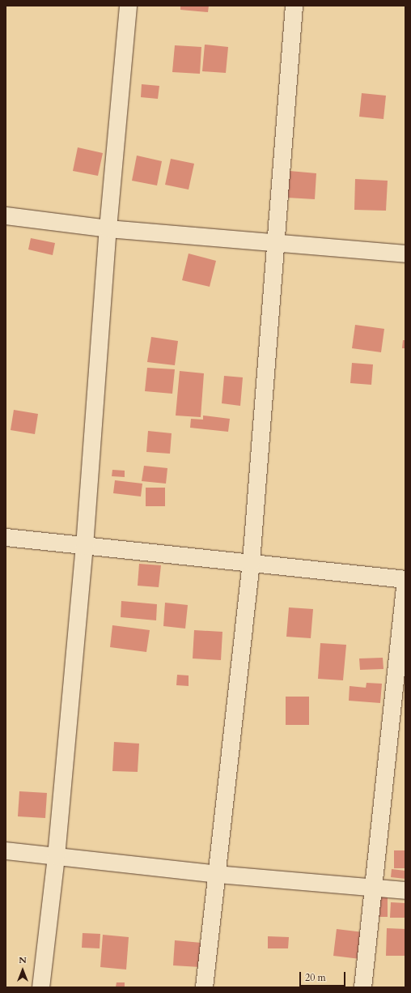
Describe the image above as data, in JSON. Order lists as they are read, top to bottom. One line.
{"scale_bar":"20 m","north":"top"}
